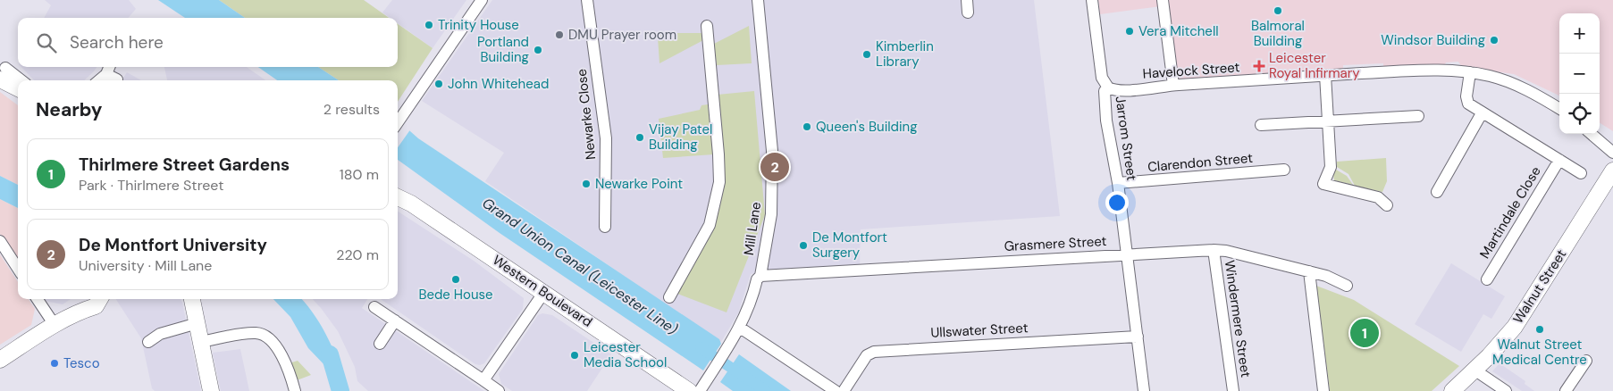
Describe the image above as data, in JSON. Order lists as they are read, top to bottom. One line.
{"streets":{"street":["Havelock Street","Newarke Close","Jarrom Street","Clarendon Street","Martindale Close","Mill Lane","Grasmere Street","Walnut Street","Western Boulevard","Windermere Street","Ullswater Street"]},"crossings":[["Havelock Street","Jarrom Street"],["Havelock Street","Martindale Close"],["Jarrom Street","Clarendon Street"],["Jarrom Street","Grasmere Street"],["Jarrom Street","Ullswater Street"],["Mill Lane","Grasmere Street"],["Grasmere Street","Windermere Street"]],"water":["Grand Union Canal (Leicester Line)"],"places":{"other":["Balmoral Building","Trinity House","Vera Mitchell","DMU Prayer room","Windsor Building","Portland Building","Kimberlin Library","John Whitehead","Queen's Building","Vijay Patel Building","Newarke Point","De Montfort Surgery","Bede House","Walnut Street Medical Centre","Leicester Media School","Tesco"],"health":["Leicester Royal Infirmary"]},"page":{"map_buttons":["+","−"],"search":"Search here","heading":["Nearby","2 results"],"list":[{"mark":"1","name":"Thirlmere Street Gardens","note":"Park · Thirlmere Street","value":"180 m"},{"mark":"2","name":"De Montfort University","note":"University · Mill Lane","value":"220 m"}],"pins":["2","1"]}}
